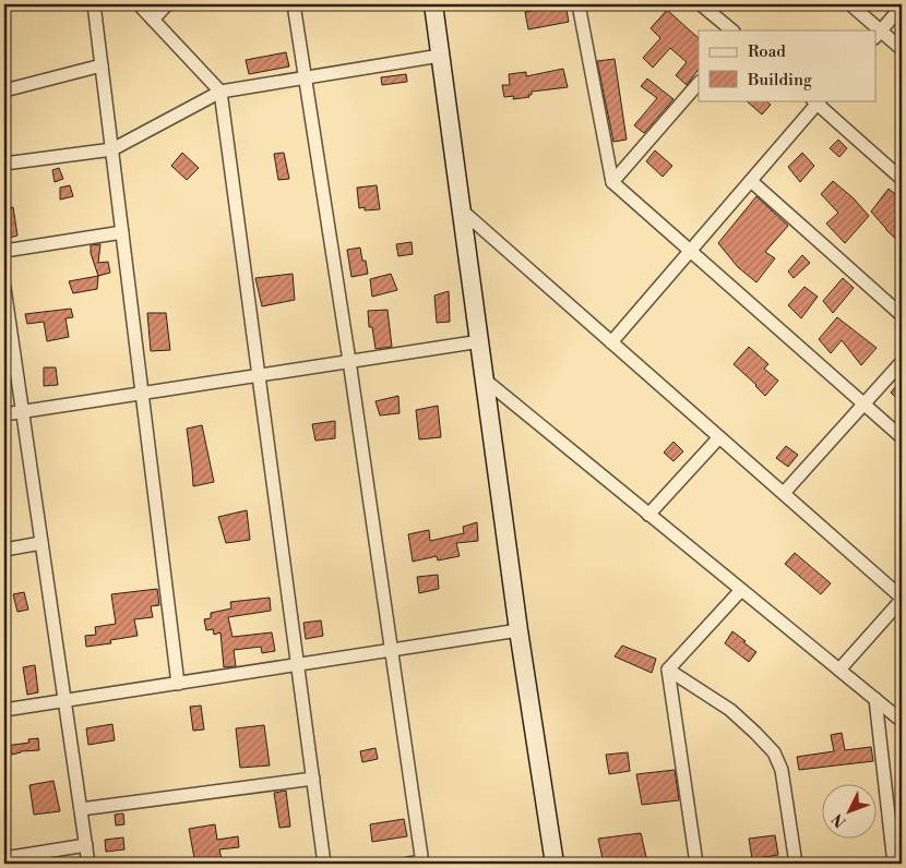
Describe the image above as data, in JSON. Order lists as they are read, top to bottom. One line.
{"legend":["Road","Building"],"north":"bottom left"}
